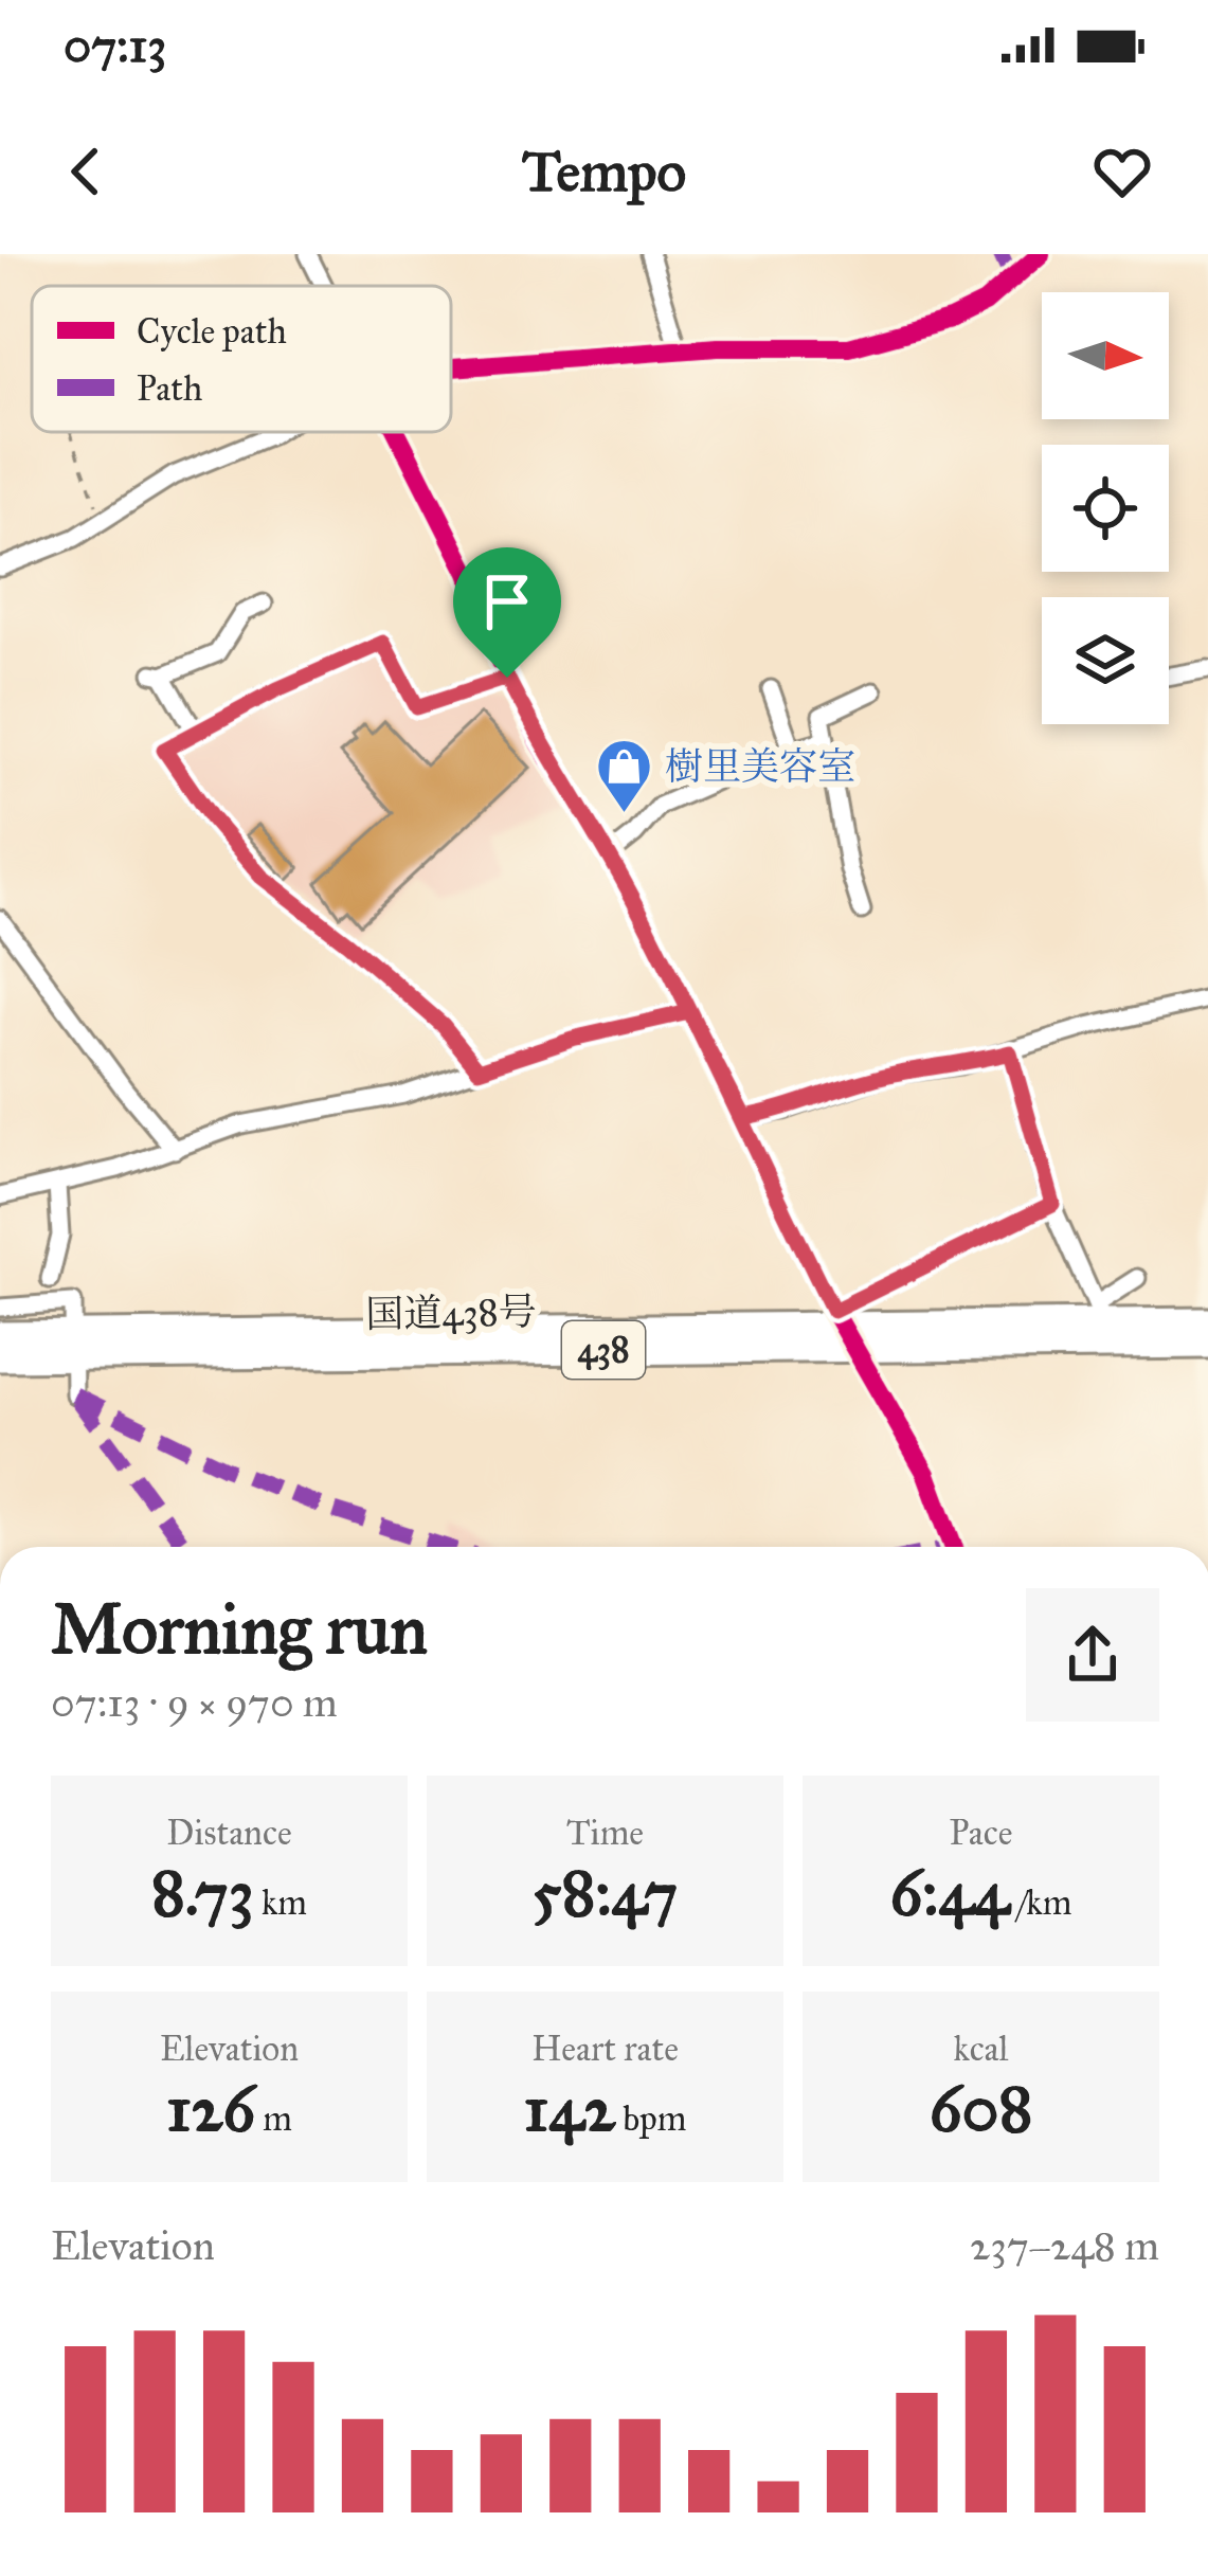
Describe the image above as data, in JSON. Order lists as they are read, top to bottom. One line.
{"streets":{"highway":["国道438号","438"]},"places":{"shop":["樹里美容室"]},"legend":["Cycle path","Path"],"north":"right","page":{"status":"07:13","header":"Tempo","heading":["Morning run","07:13 · 9 × 970 m"],"stats":[["Distance","8.73 km"],["Time","58:47"],["Pace","6:44 /km"],["Elevation","126 m"],["Heart rate","142 bpm"],["kcal","608"]],"chart":["Elevation","237–248 m"]}}
